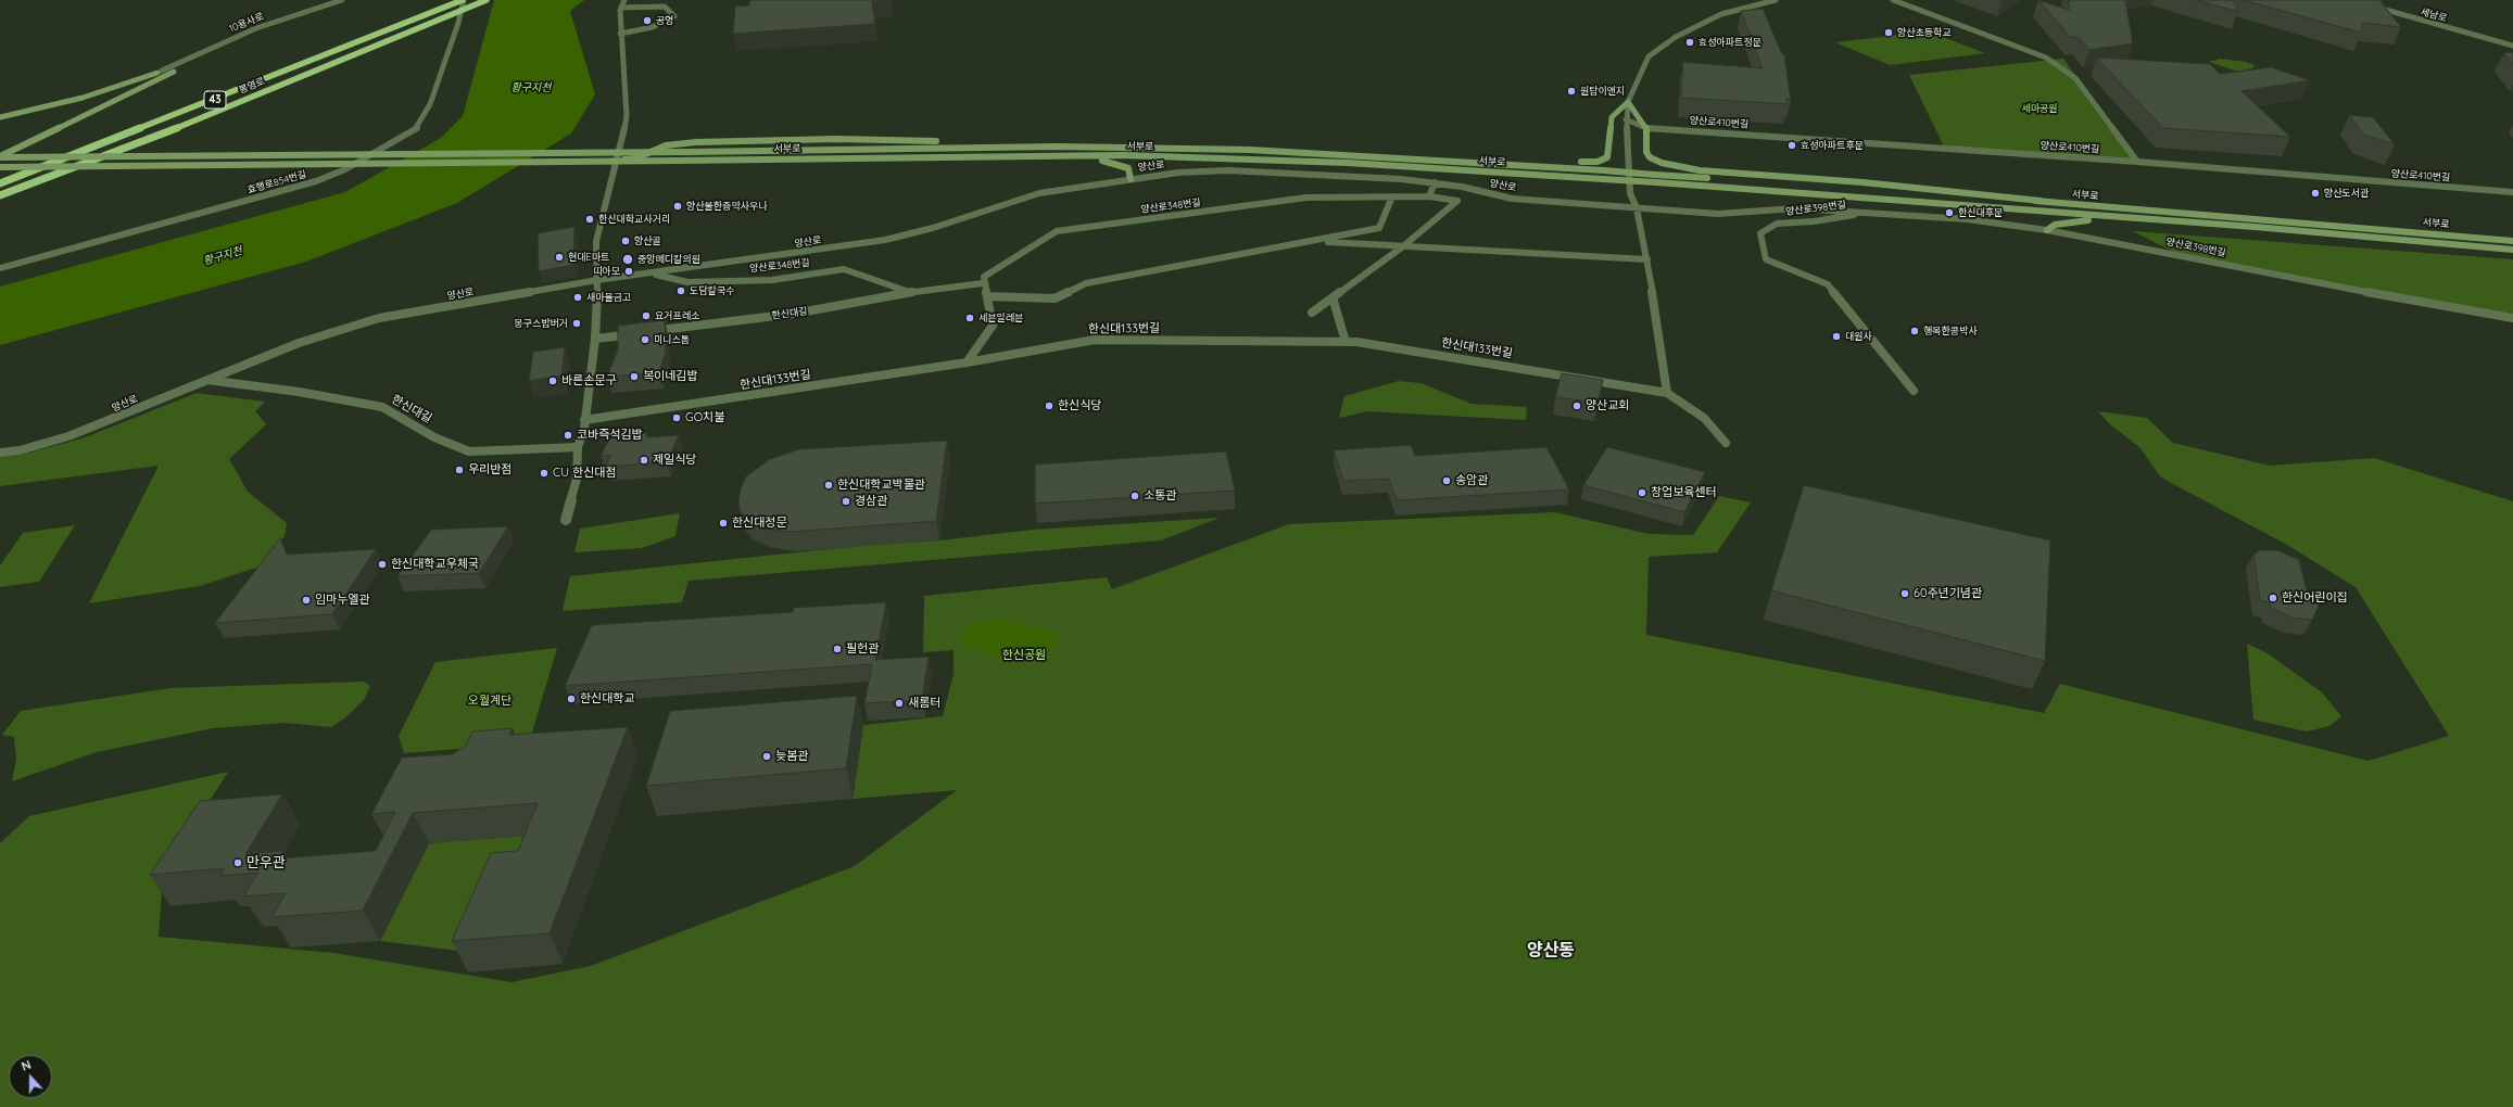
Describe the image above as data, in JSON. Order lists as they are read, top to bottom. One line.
{"streets":{"highway":["봉영로","43"],"main road":["서부로"],"street":["세남로","10용사로","양산로410번길","양산로","효행로854번길","양산로348번길","양산로398번길","한신대길","한신대133번길"]},"crossings":[["봉영로","효행로854번길"],["양산로","양산로348번길"],["양산로","양산로398번길"],["양산로","한신대길"],["양산로348번길","한신대길"]],"districts":["양산동"],"water":["황구지천"],"parks":["세마공원","한신공원","오월계단"],"places":["공영","양산초등학교","효성아파트정문","원탑이앤지","효성아파트후문","양산도서관","양산불한증막사우나","한신대후문","한신대학교사거리","양산골","현대E마트","중앙메디칼의원","띠아모","도담칼국수","새마을금고","요거프레소","세븐일레븐","봉구스밥버거","행복한콩박사","대원사","미니스톱","복이네김밥","바른손문구","한신식당","양산교회","GO치불","코바즉석김밥","제일식당","우리반점","CU 한신대점","송암관","한신대학교박물관","창업보육센터","소통관","경삼관","한신대정문","한신대학교우체국","60주년기념관","한신어린이집","임마누엘관","필헌관","한신대학교","새롬터","늦봄관","만우관"],"north":"top"}
